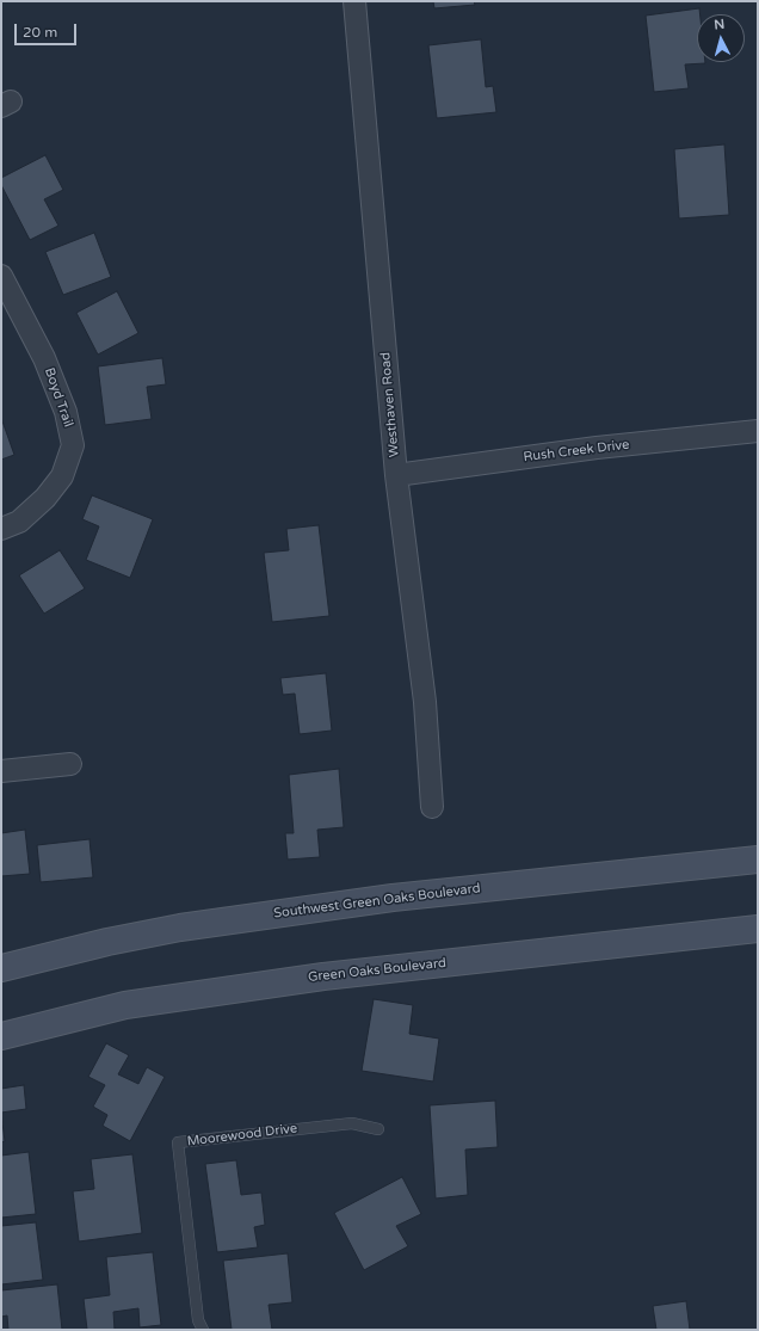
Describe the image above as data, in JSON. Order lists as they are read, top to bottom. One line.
{"streets":{"main road":["Southwest Green Oaks Boulevard","Green Oaks Boulevard"],"street":["Boyd Trail","Westhaven Road","Rush Creek Drive"],"lane":["Moorewood Drive"]},"crossings":[["Westhaven Road","Rush Creek Drive"]],"scale_bar":"20 m","north":"top"}
